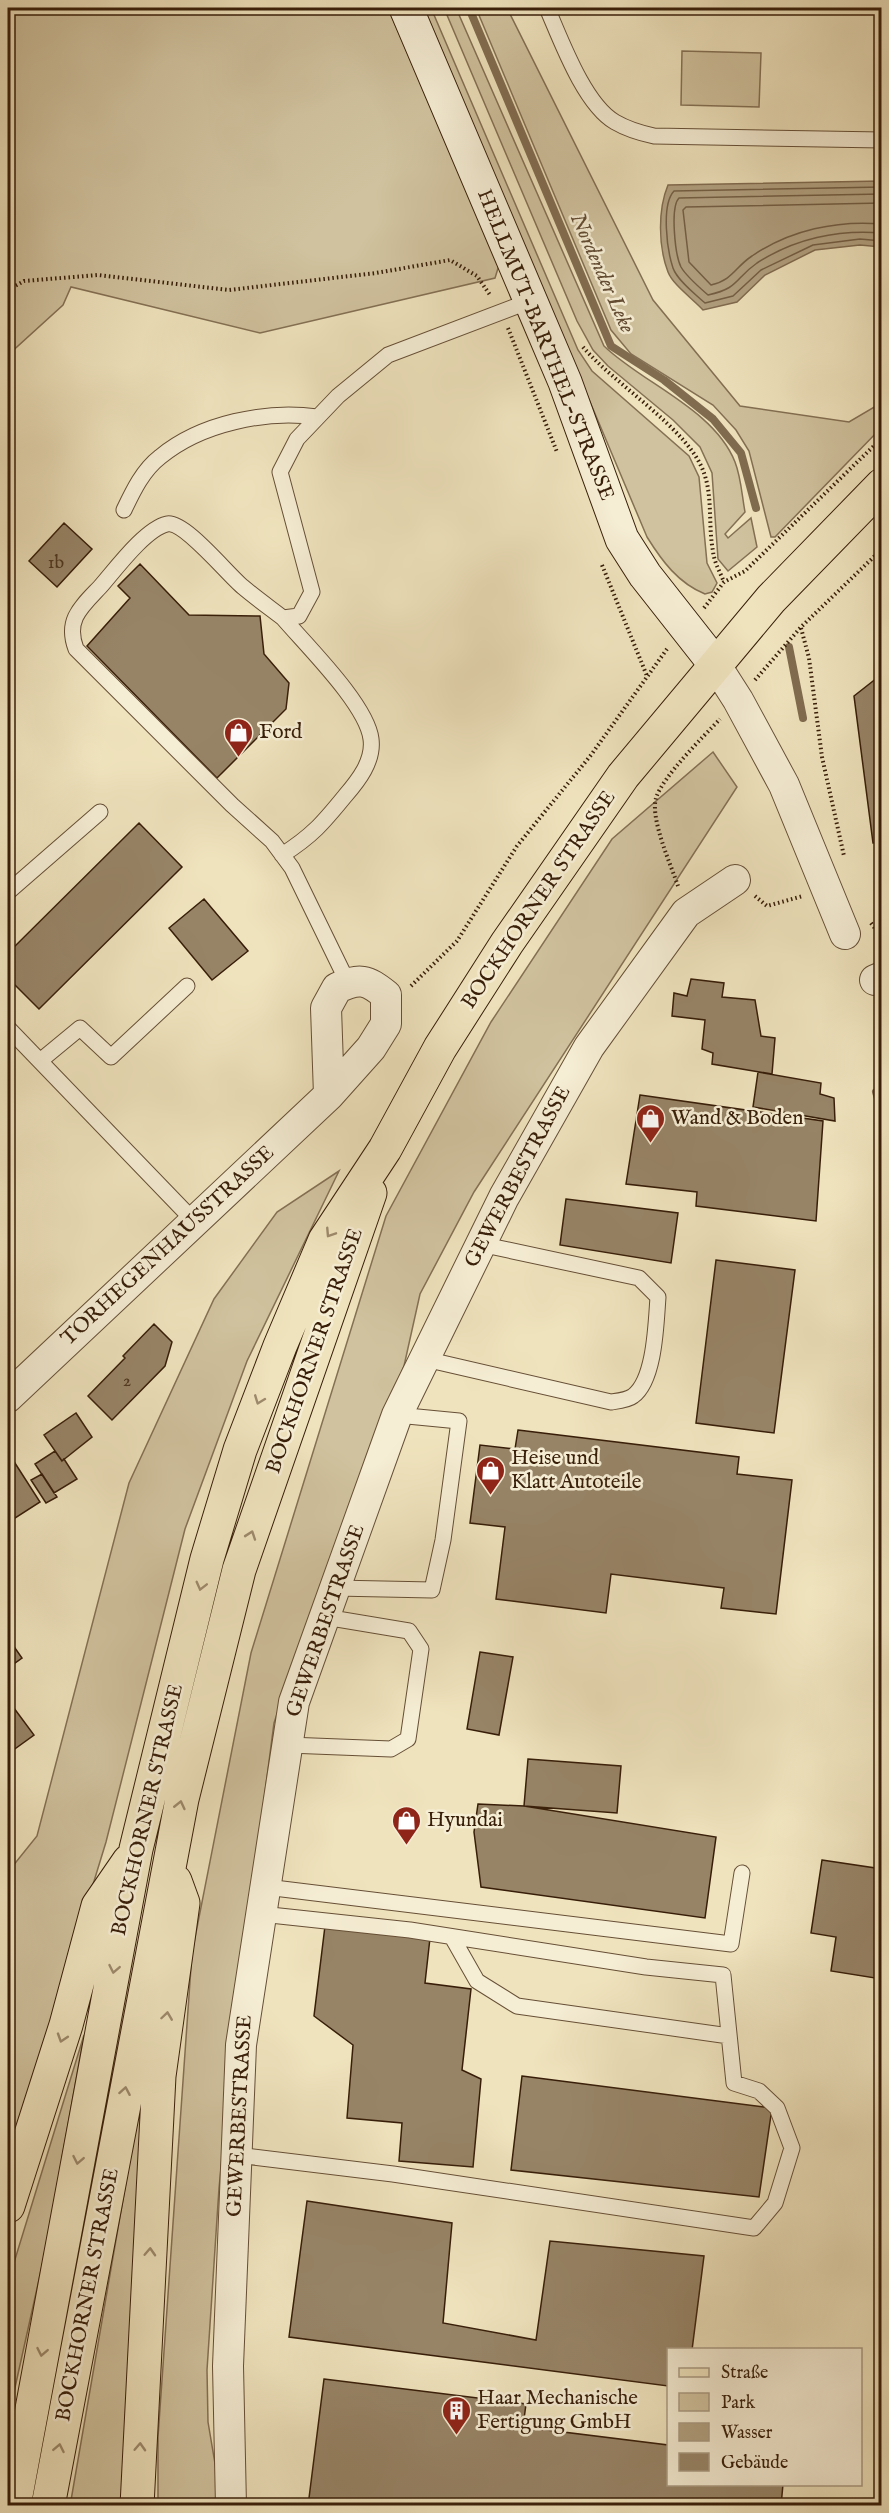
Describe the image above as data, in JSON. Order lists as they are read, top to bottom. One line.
{"streets":{"main road":["BOCKHORNER STRASSE"],"street":["HELLMUT-BARTHEL-STRASSE","GEWERBESTRASSE","TORHEGENHAUSSTRASSE"]},"crossings":[["HELLMUT-BARTHEL-STRASSE","BOCKHORNER STRASSE"]],"water":["Nordender Leke"],"places":{"shop":["Ford","Wand & Boden","Heise und Klatt Autoteile","Hyundai"],"building":["Haar Mechanische Fertigung GmbH"]},"house_numbers":["1b","2"],"legend":["Straße","Park","Wasser","Gebäude"]}
